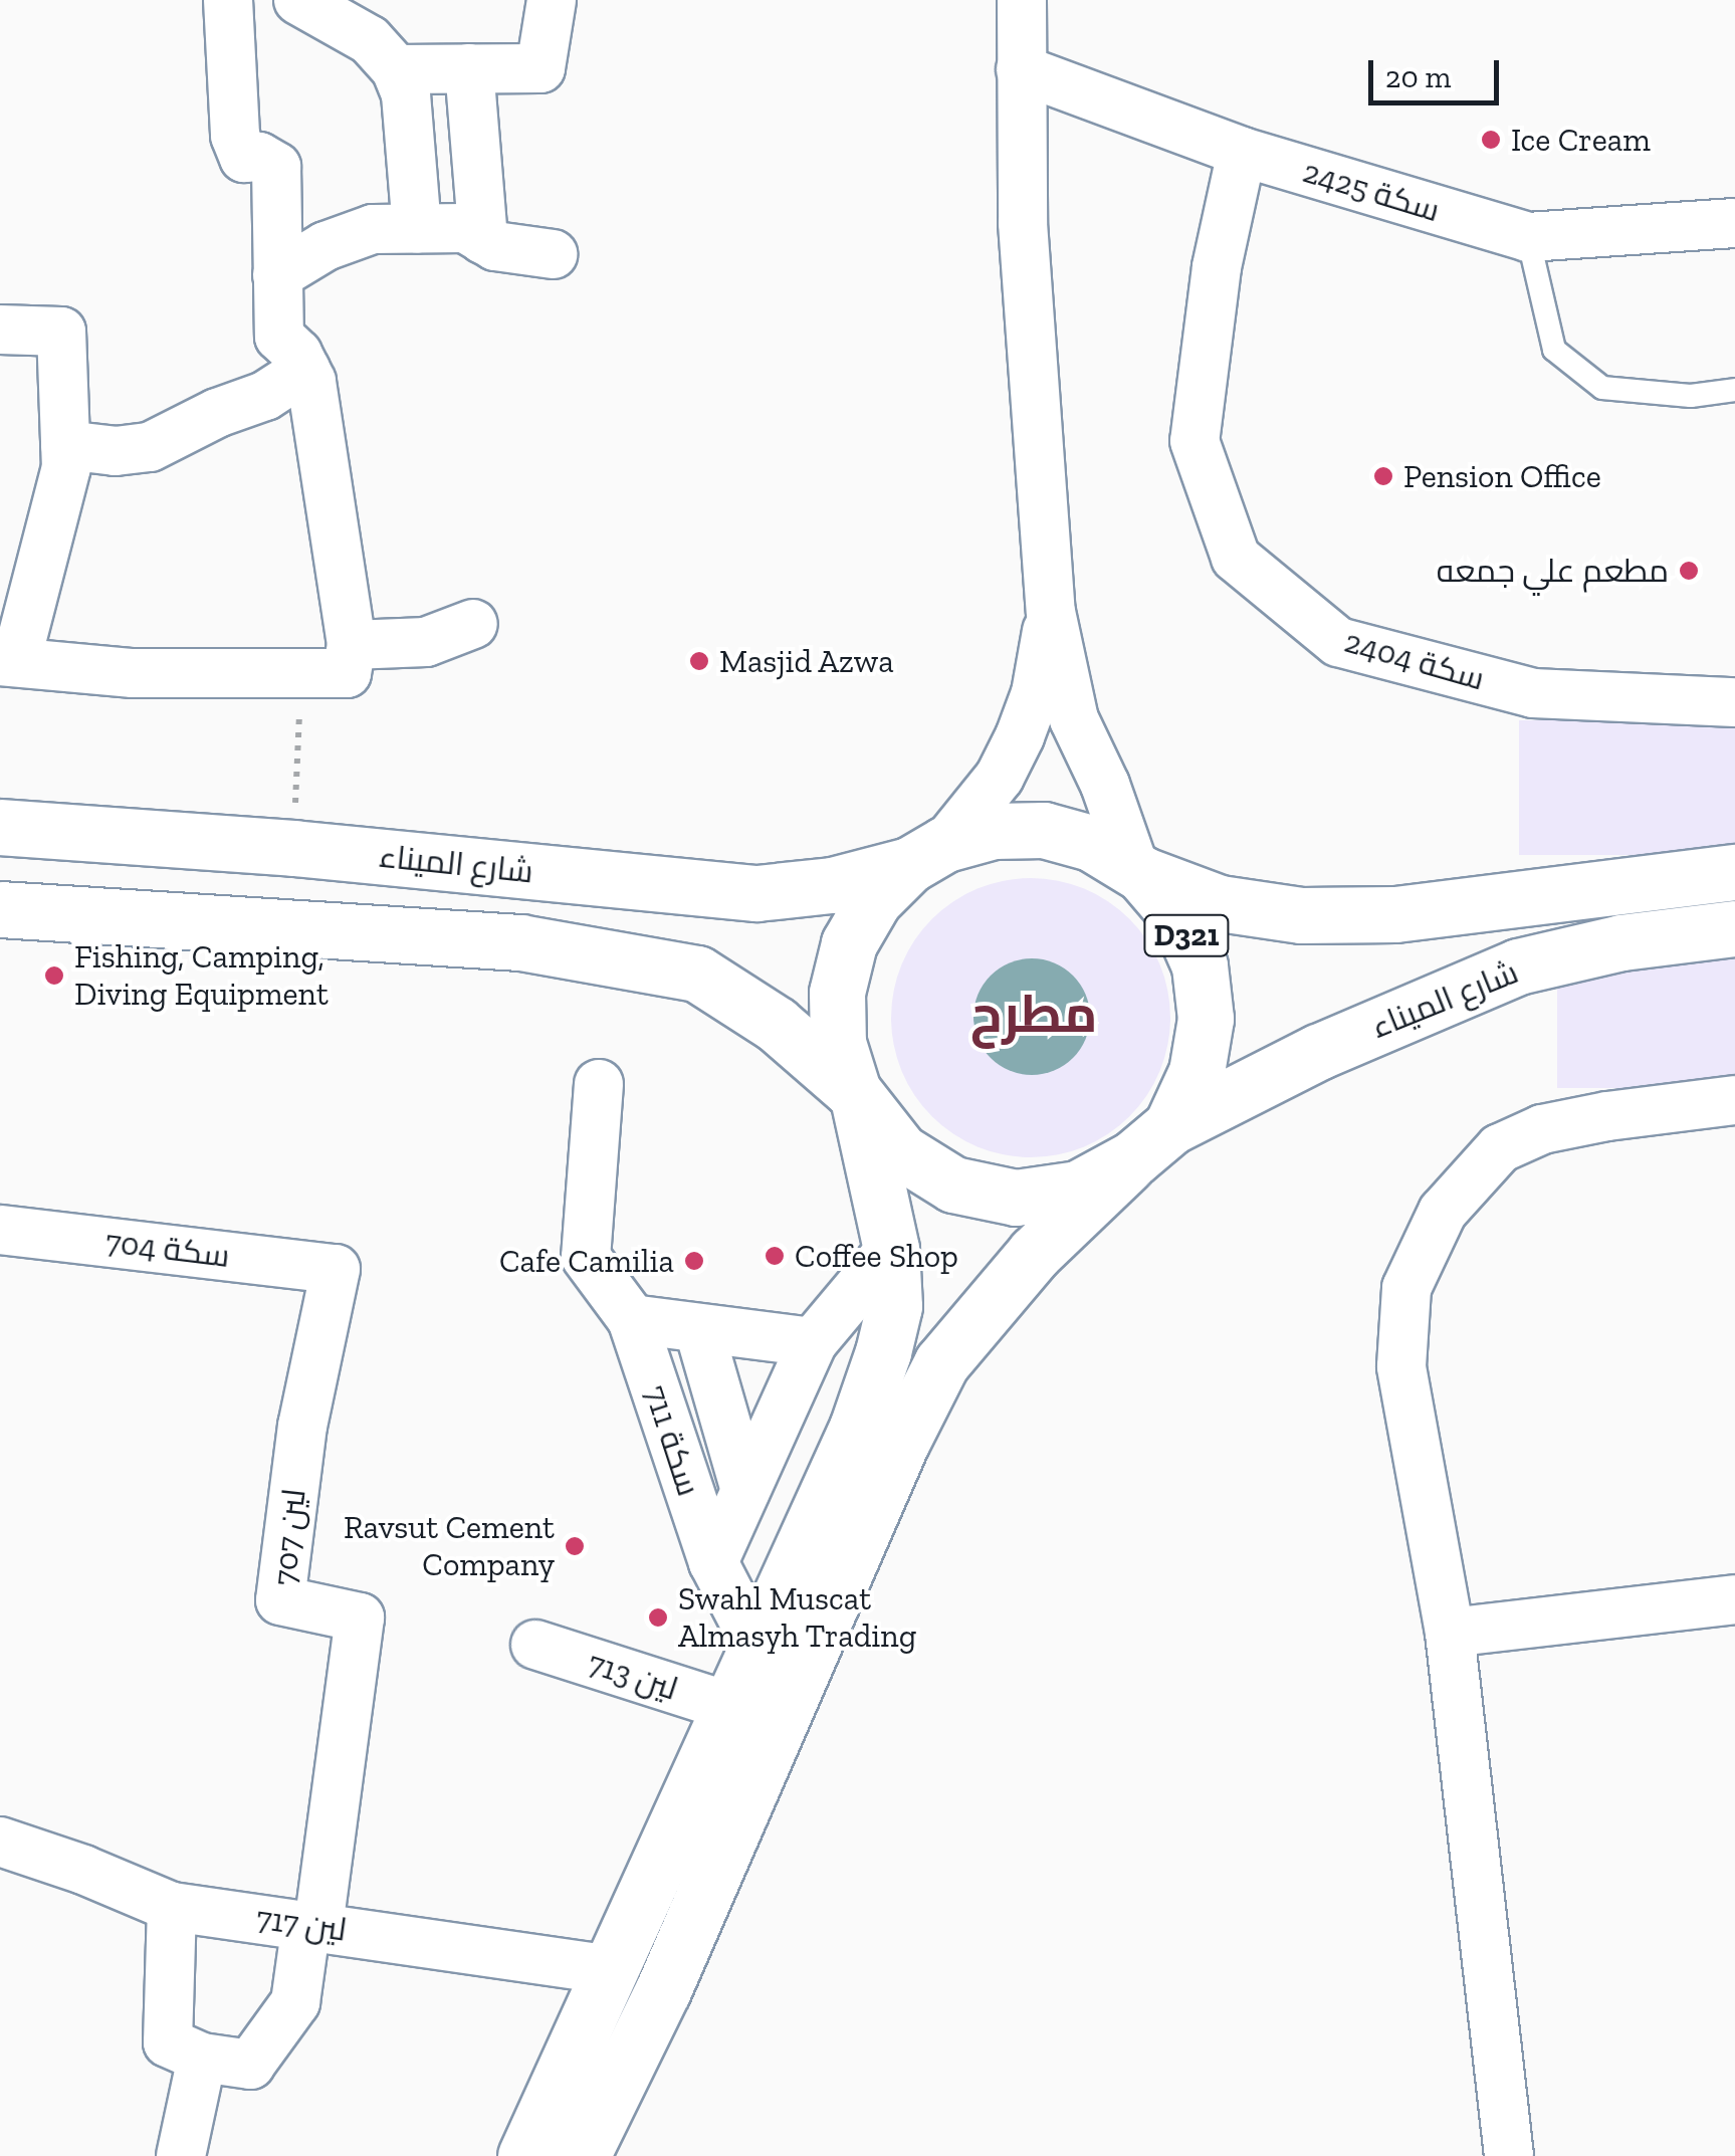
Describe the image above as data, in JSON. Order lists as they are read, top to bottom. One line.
{"streets":{"main road":["شارع الميناء","D321"],"street":["سكة 2425","سكة 2404","سكة 704","711 سكة","لين 707","713 لين","لين 717"]},"crossings":[["سكة 2425","سكة 2404"],["شارع الميناء","D321"],["سكة 704","لين 707"],["لين 707","لين 717"]],"districts":["مطرح"],"places":["Ice Cream","Pension Office","مطعم علي جمعه","Masjid Azwa","Fishing, Camping, Diving Equipment","Coffee Shop","Cafe Camilia","Ravsut Cement Company","Swahl Muscat Almasyh Trading"],"scale_bar":"20 m"}
